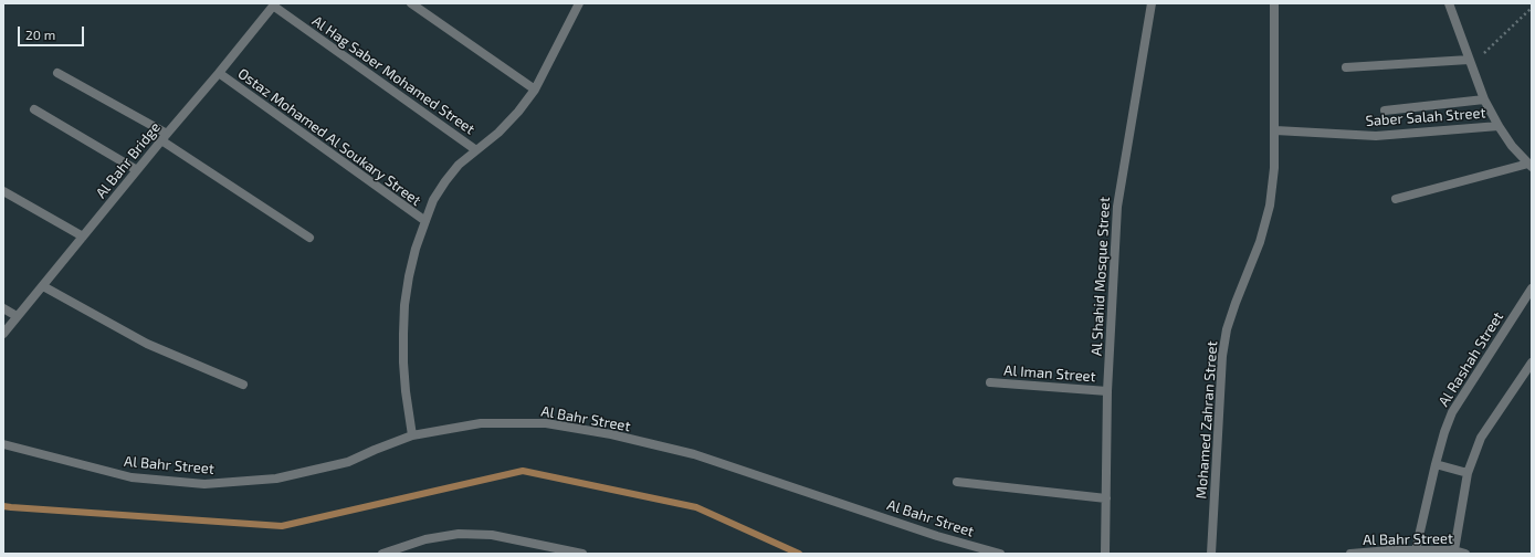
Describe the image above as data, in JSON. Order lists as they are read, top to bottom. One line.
{"streets":{"street":["Al Hag Saber Mohamed Street","Saber Salah Street","Ostaz Mohamed Al Soukary Street","Al Bahr Bridge","Al Shahid Mosque Street","Al Rashah Street","Al Iman Street","Al Bahr Street","Mohamed Zahran Street"]},"crossings":[["Al Hag Saber Mohamed Street","Al Bahr Bridge"],["Saber Salah Street","Mohamed Zahran Street"],["Ostaz Mohamed Al Soukary Street","Al Bahr Bridge"],["Al Shahid Mosque Street","Al Iman Street"],["Al Rashah Street","Al Bahr Street"]],"scale_bar":"20 m"}
